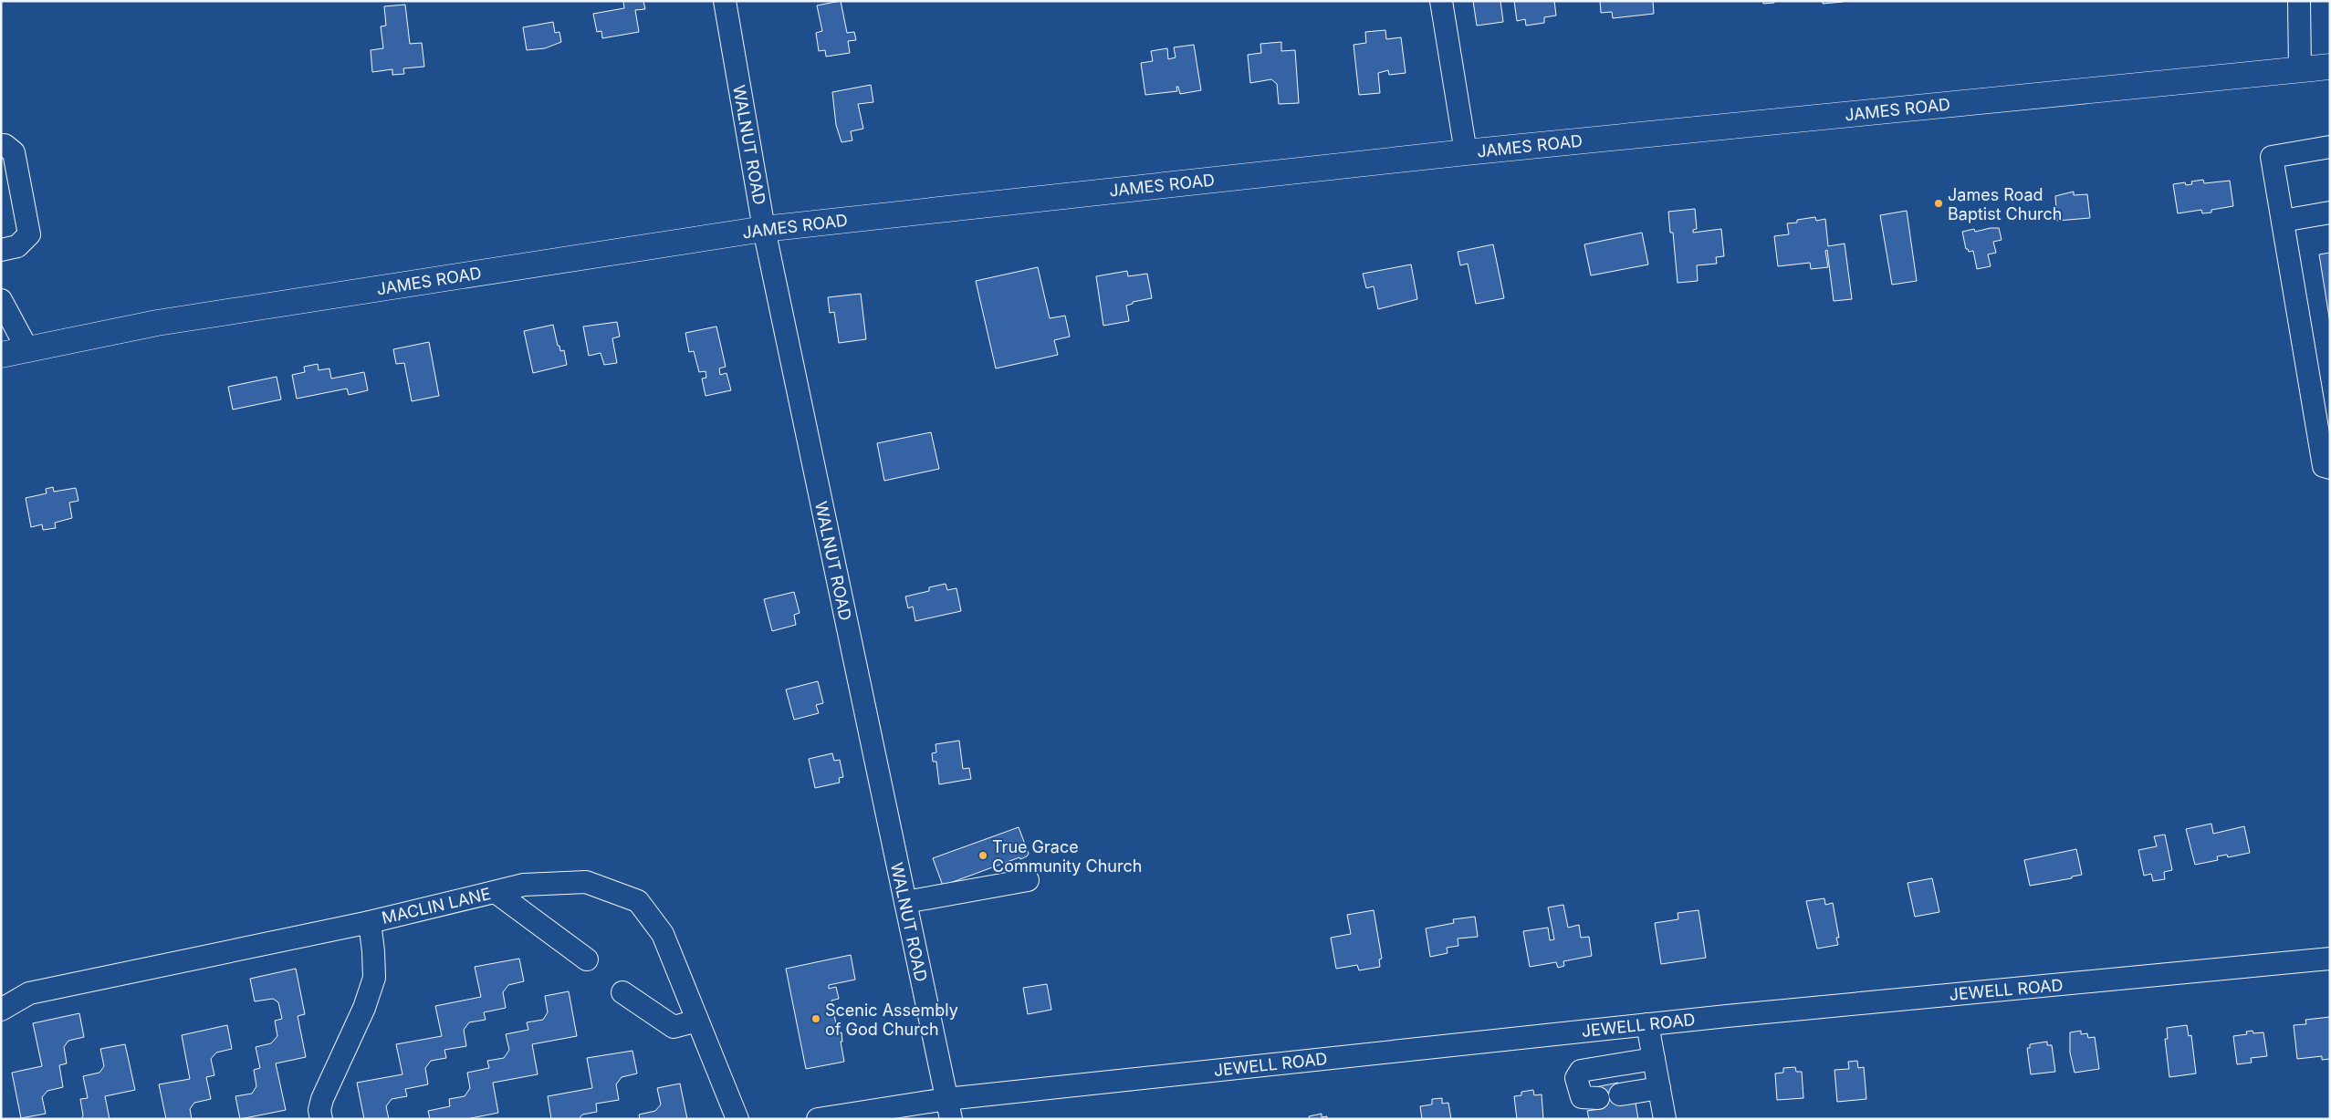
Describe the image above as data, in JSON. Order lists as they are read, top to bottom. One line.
{"streets":{"main road":["JAMES ROAD"],"street":["WALNUT ROAD","MACLIN LANE","JEWELL ROAD"]},"crossings":[["JAMES ROAD","WALNUT ROAD"],["WALNUT ROAD","JEWELL ROAD"]],"places":["James Road Baptist Church","True Grace Community Church","Scenic Assembly of God Church"]}
